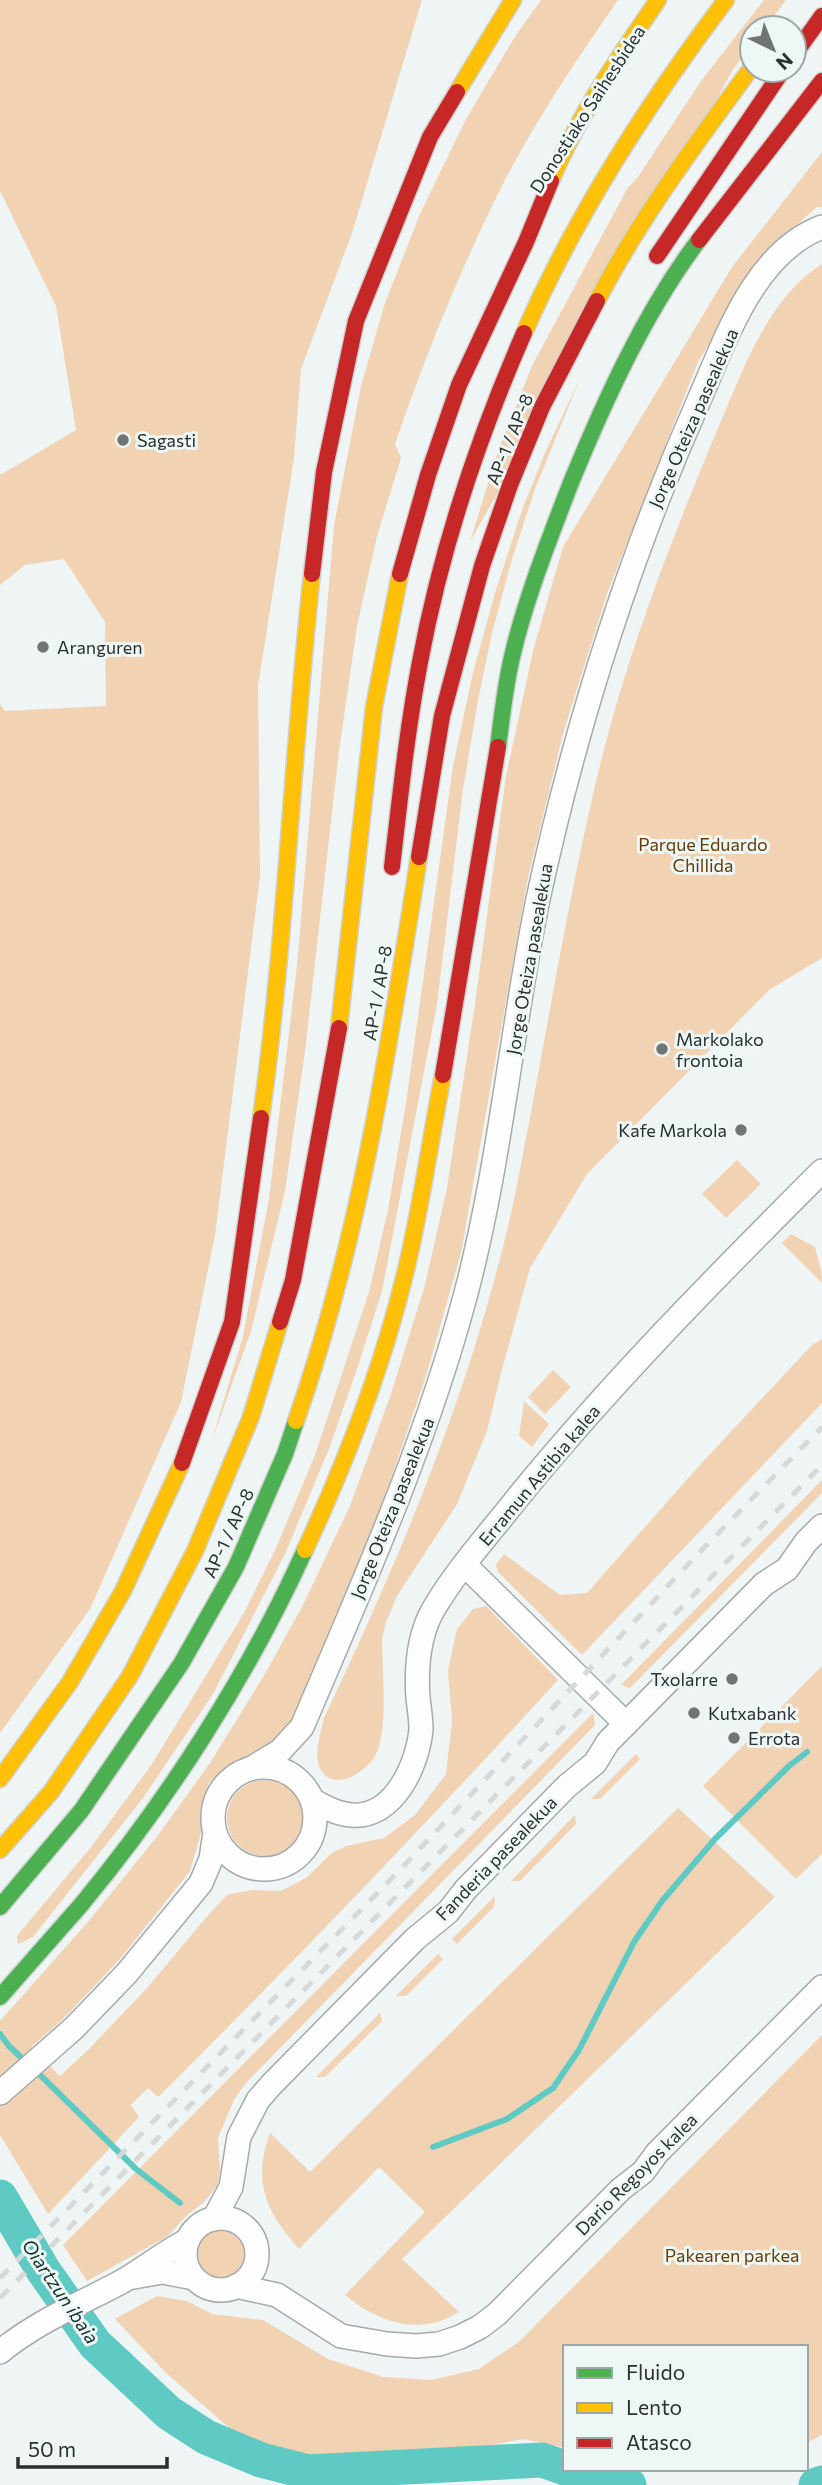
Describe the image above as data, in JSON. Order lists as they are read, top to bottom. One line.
{"streets":{"highway":["Donostiako Saihesbidea","AP-1 / AP-8"],"street":["Jorge Oteiza pasealekua","Erramun Astibia kalea","Fanderia pasealekua","Dario Regoyos kalea"]},"crossings":[["Donostiako Saihesbidea","AP-1 / AP-8"],["Jorge Oteiza pasealekua","Erramun Astibia kalea"],["Fanderia pasealekua","Dario Regoyos kalea"]],"water":["Oiartzun ibaia"],"parks":["Parque Eduardo Chillida","Pakearen parkea"],"places":["Sagasti","Aranguren","Markolako frontoia","Kafe Markola","Txolarre","Kutxabank","Errota"],"legend":["Fluido","Lento","Atasco"],"scale_bar":"50 m","north":"bottom right"}
